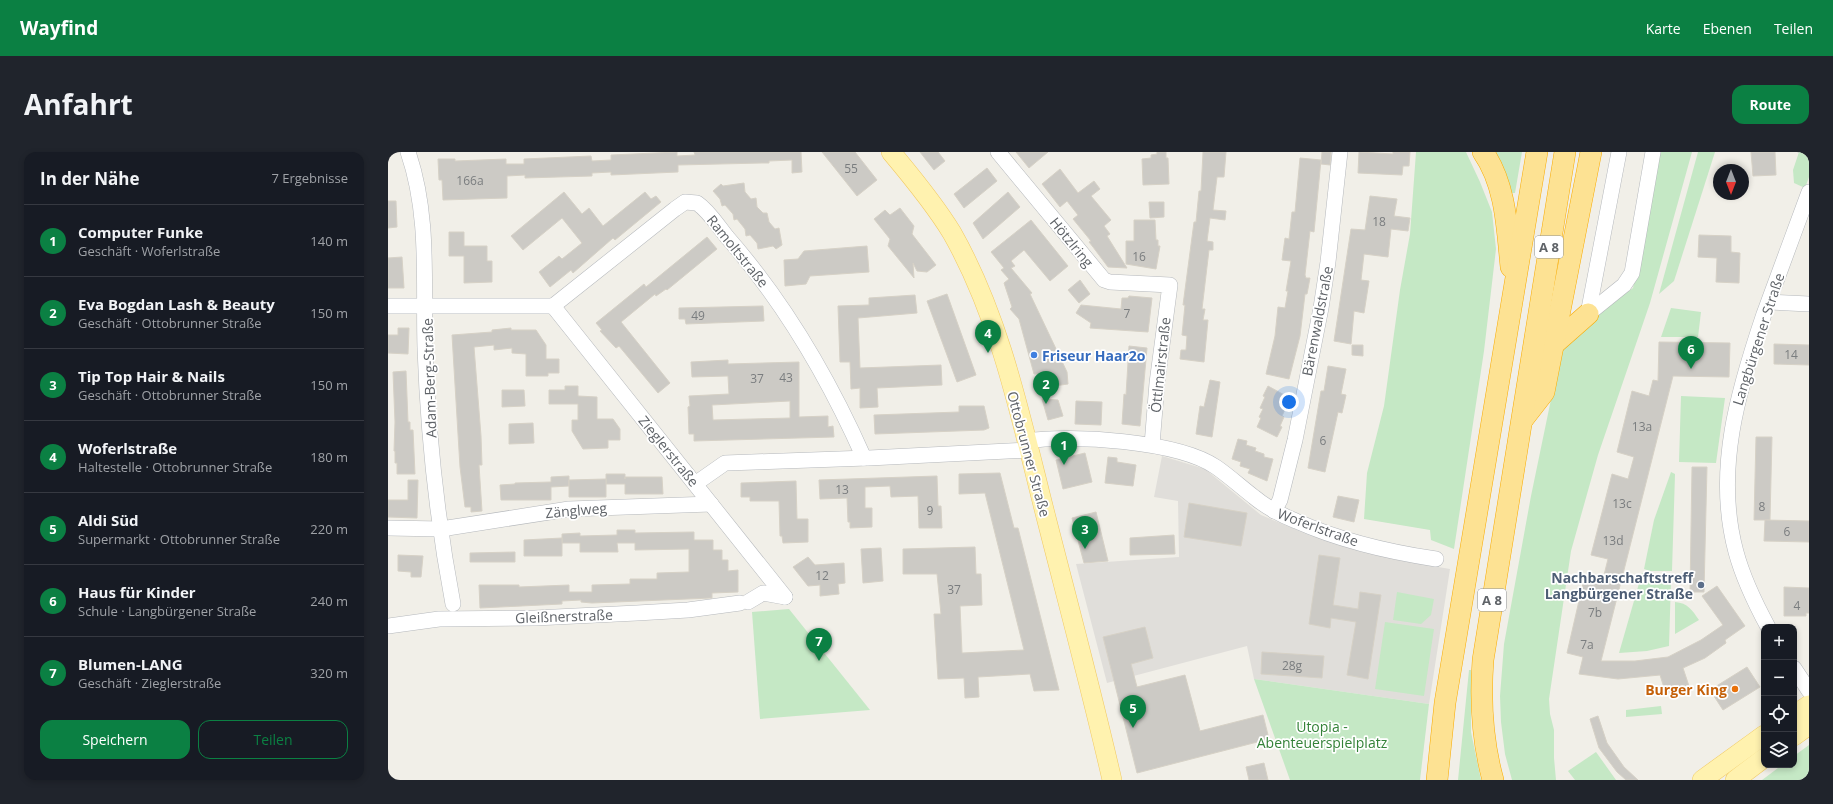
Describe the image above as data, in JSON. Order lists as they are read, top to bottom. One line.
{"streets":{"highway":["A 8"],"main road":["Ottobrunner Straße"],"street":["Hötzlring","Ramoltstraße","Bärenwaldstraße","Langbürgener Straße","Öttlmairstraße","Adam-Berg-Straße","Zieglerstraße","Zänglweg","Woferlstraße","Gleißnerstraße"]},"crossings":[["Hötzlring","Öttlmairstraße"],["Ramoltstraße","Zieglerstraße"],["Ramoltstraße","Woferlstraße"],["Bärenwaldstraße","Woferlstraße"],["Öttlmairstraße","Woferlstraße"],["Adam-Berg-Straße","Zänglweg"],["Zieglerstraße","Zänglweg"],["Zieglerstraße","Woferlstraße"],["Zieglerstraße","Gleißnerstraße"],["Ottobrunner Straße","Woferlstraße"]],"parks":["Utopia - Abenteuerspielplatz"],"places":["Friseur Haar2o","Nachbarschaftstreff Langbürgener Straße","Burger King"],"house_numbers":["55","166a","18","16","7","49","14","43","37","13a","6","13","13c","8","9","6","13d","12","37","4","7b","7a","28g"],"north":"bottom","page":{"header":"Wayfind","nav":["Karte","Ebenen","Teilen"],"title":"Anfahrt","buttons":["Route",["Speichern","Teilen"]],"heading":["In der Nähe","7 Ergebnisse"],"list":[{"mark":"1","name":"Computer Funke","note":"Geschäft · Woferlstraße","value":"140 m"},{"mark":"2","name":"Eva Bogdan Lash & Beauty","note":"Geschäft · Ottobrunner Straße","value":"150 m"},{"mark":"3","name":"Tip Top Hair & Nails","note":"Geschäft · Ottobrunner Straße","value":"150 m"},{"mark":"4","name":"Woferlstraße","note":"Haltestelle · Ottobrunner Straße","value":"180 m"},{"mark":"5","name":"Aldi Süd","note":"Supermarkt · Ottobrunner Straße","value":"220 m"},{"mark":"6","name":"Haus für Kinder","note":"Schule · Langbürgener Straße","value":"240 m"},{"mark":"7","name":"Blumen-LANG","note":"Geschäft · Zieglerstraße","value":"320 m"}],"pins":["4","6","2","1","3","7","5"],"map_buttons":["+","−"]}}
